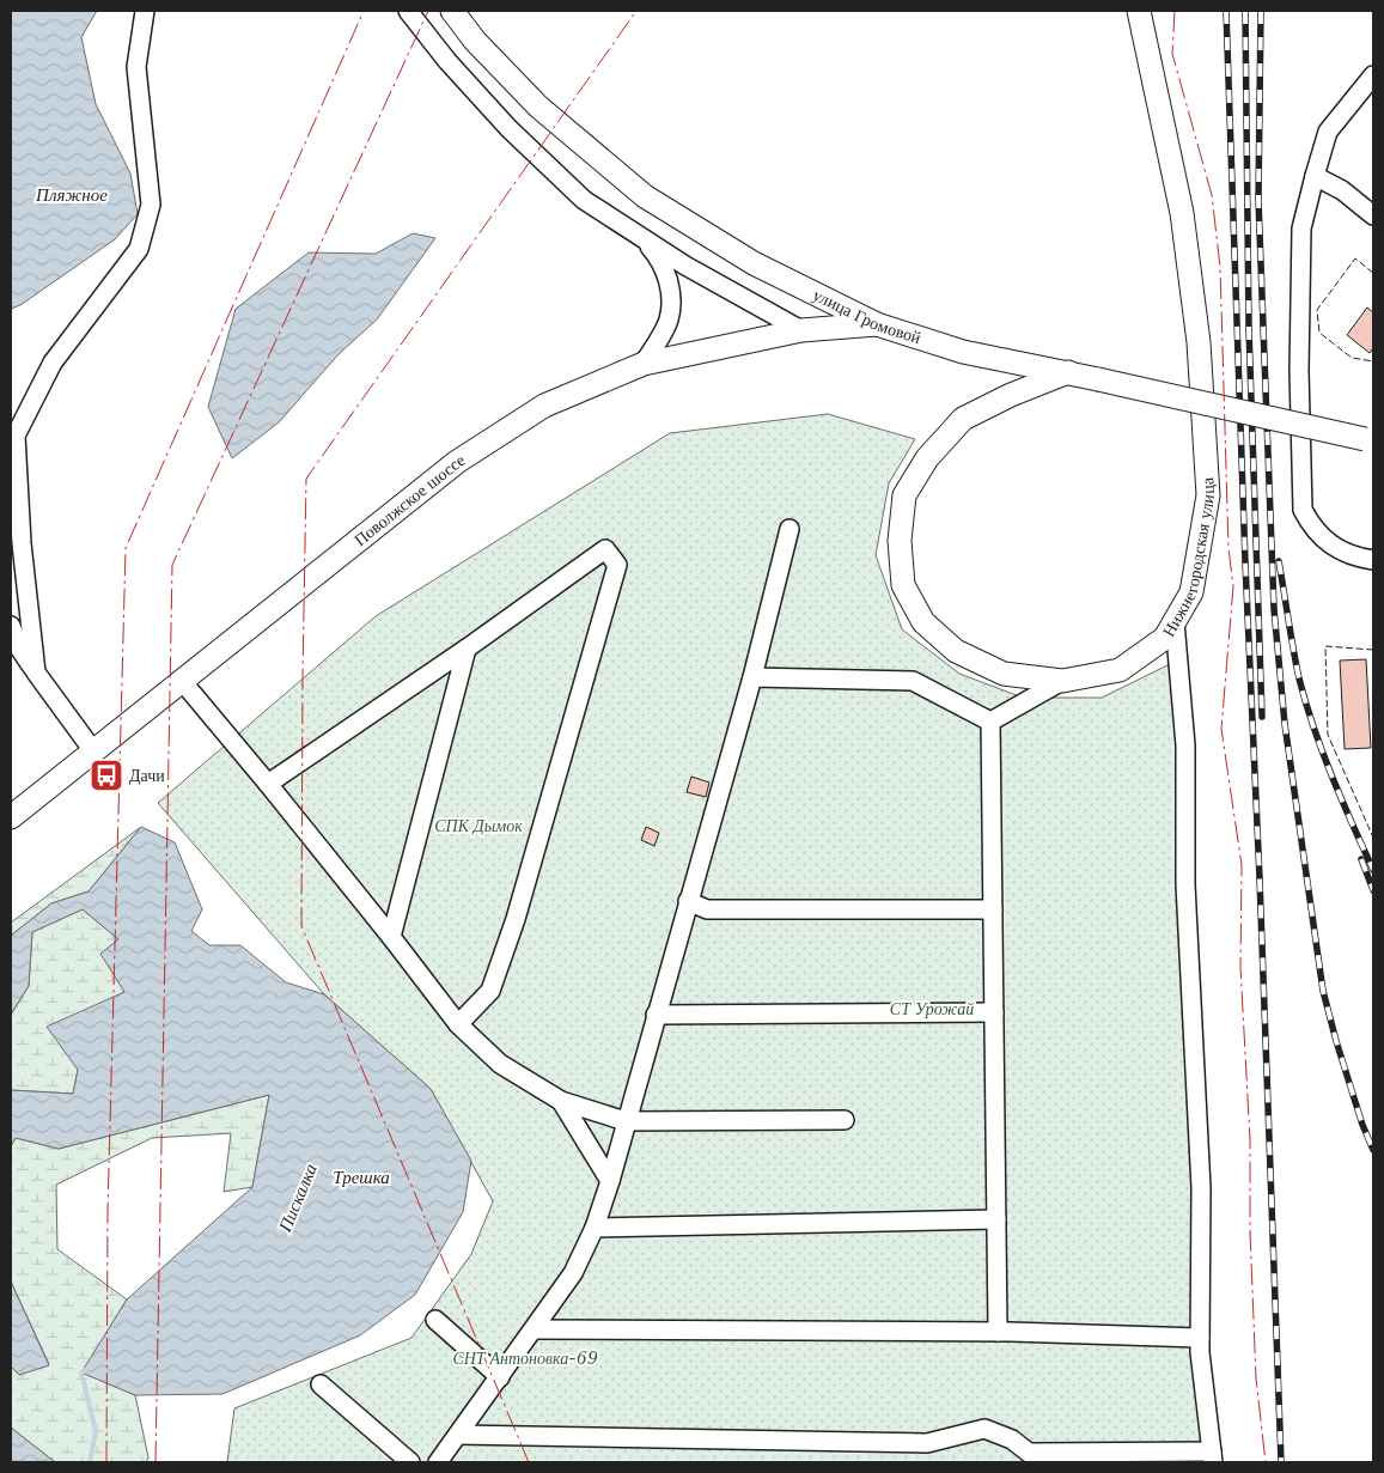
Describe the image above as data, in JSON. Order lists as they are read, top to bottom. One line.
{"streets":{"main road":["улица Громовой","Поволжское шоссе","Нижнегородская улица"]},"crossings":[["улица Громовой","Поволжское шоссе"],["улица Громовой","Нижнегородская улица"]],"water":["Пляжное","Трешка","Пискалка"],"parks":["СПК Дымок","СТ Урожай","СНТ Антоновка-69"],"places":{"bus stop":["Дачи"]}}
